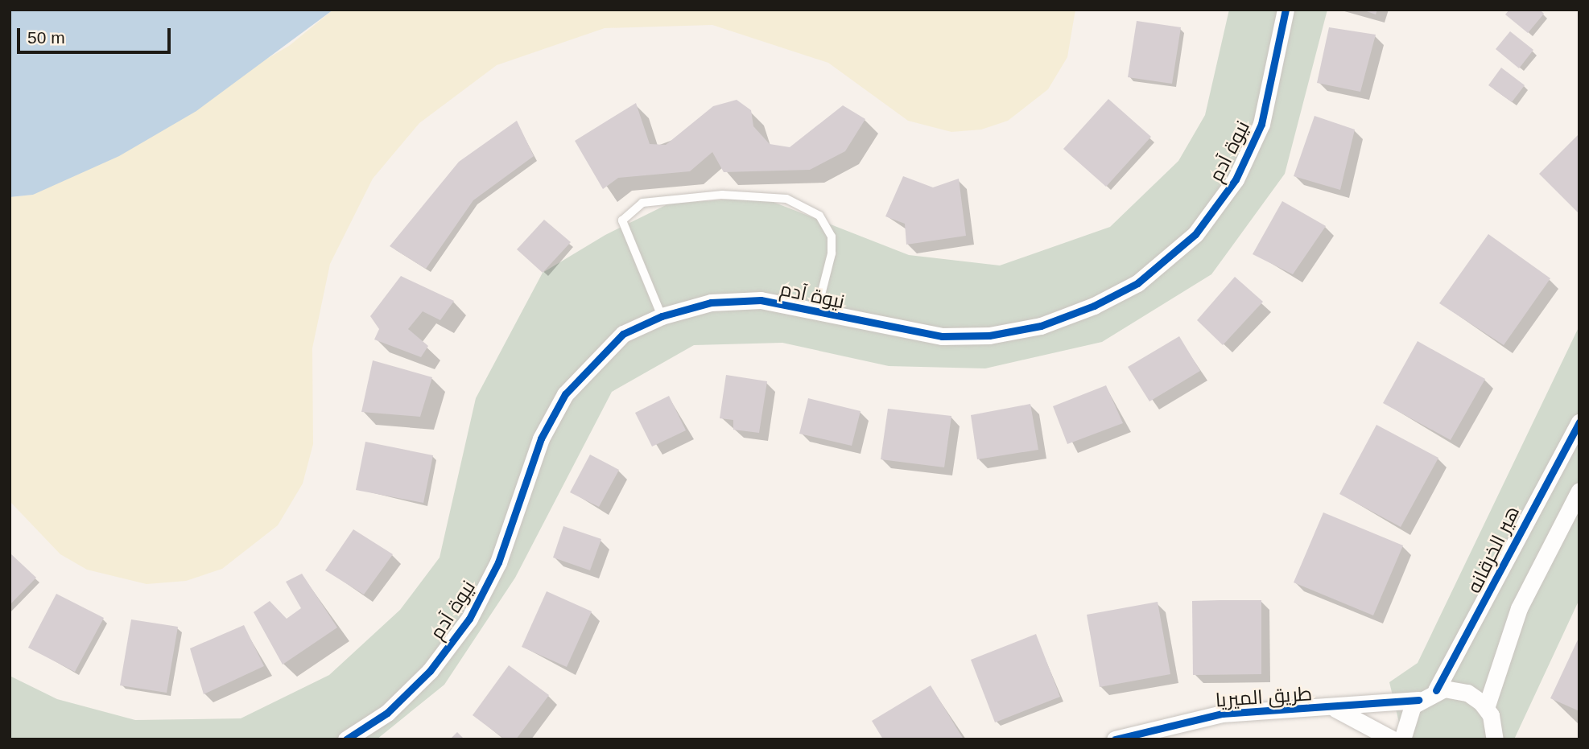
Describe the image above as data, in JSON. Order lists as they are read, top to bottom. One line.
{"streets":{"street":["نيوة آدم","هير الخرقانه","طريق الميريا"]},"scale_bar":"50 m"}
